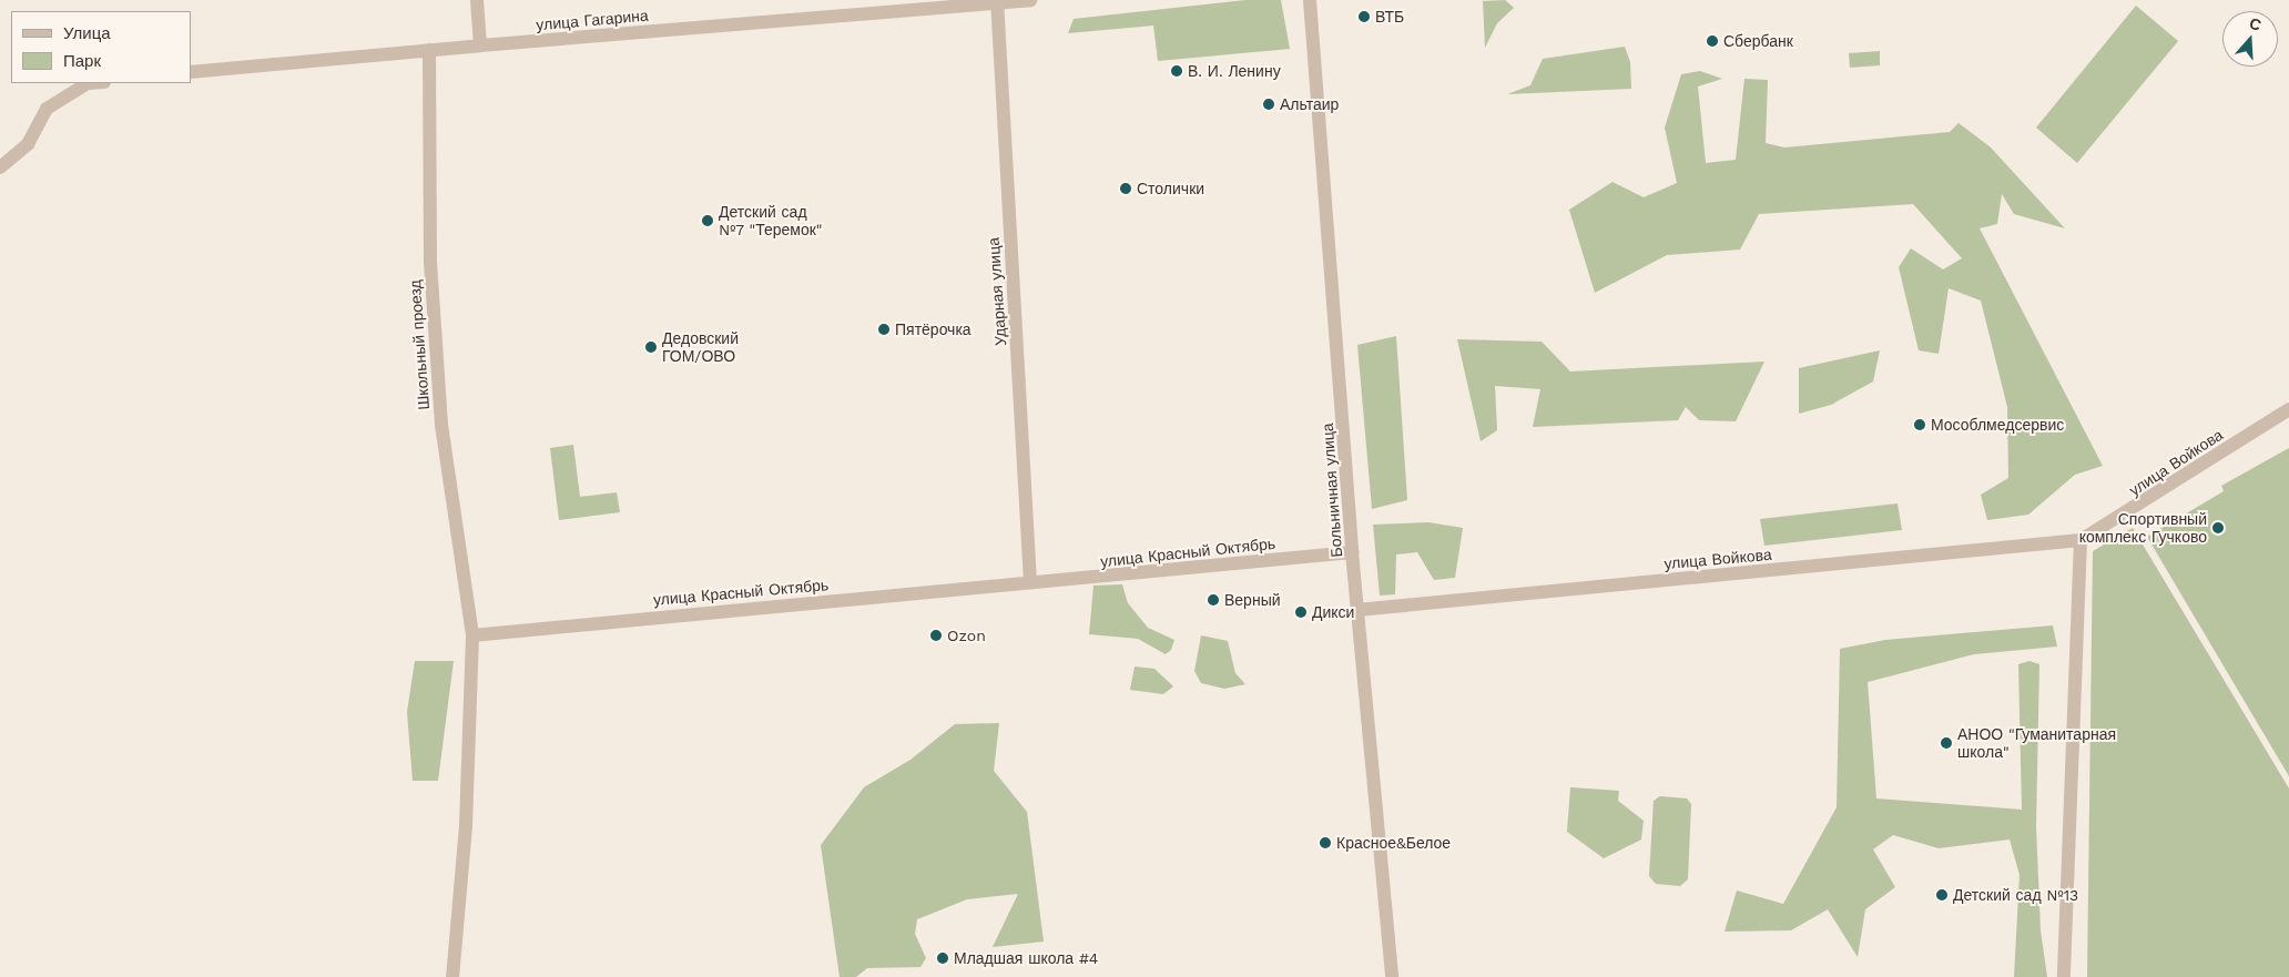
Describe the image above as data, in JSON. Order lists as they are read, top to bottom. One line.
{"streets":{"street":["улица Гагарина","Ударная улица","Школьный проезд","улица Войкова","Больничная улица","улица Красный Октябрь"]},"crossings":[["улица Гагарина","Ударная улица"],["улица Гагарина","Школьный проезд"],["Ударная улица","улица Красный Октябрь"],["Школьный проезд","улица Красный Октябрь"],["улица Войкова","Больничная улица"],["Больничная улица","улица Красный Октябрь"]],"places":["ВТБ","Сбербанк","В. И. Ленину","Альтаир","Столички","Детский сад №7 \"Теремок\"","Пятёрочка","Дедовский ГОМ/ОВО","Мособлмедсервис","Спортивный комплекс Гучково","Верный","Дикси","Ozon","АНОО \"Гуманитарная школа\"","Красное&Белое","Детский сад №13","Младшая школа #4"],"legend":["Улица","Парк"],"north":"top"}
